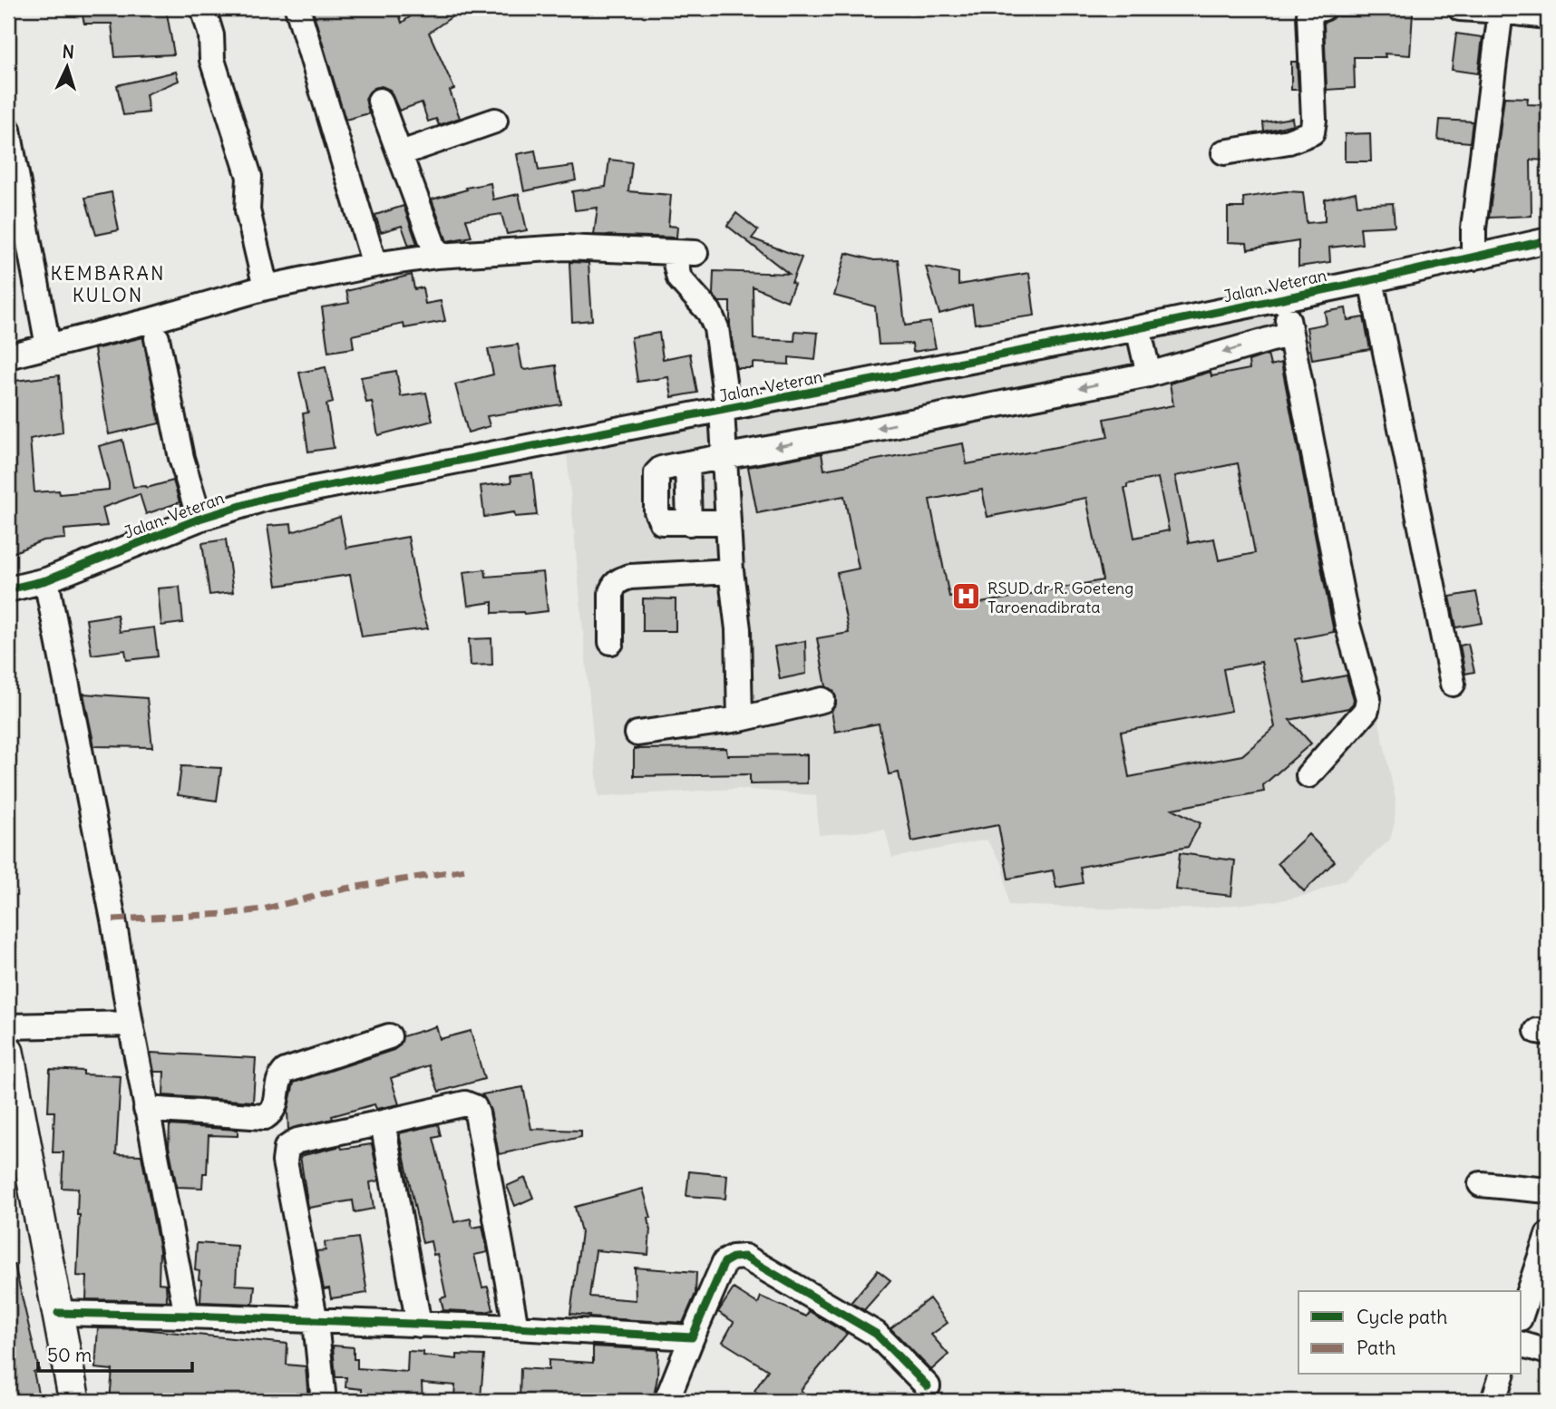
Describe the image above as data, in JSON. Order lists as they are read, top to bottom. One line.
{"streets":{"street":["Jalan. Veteran"]},"districts":["KEMBARAN KULON"],"places":{"hospital":["RSUD dr R. Goeteng Taroenadibrata"]},"legend":["Cycle path","Path"],"scale_bar":"50 m","north":"top"}
